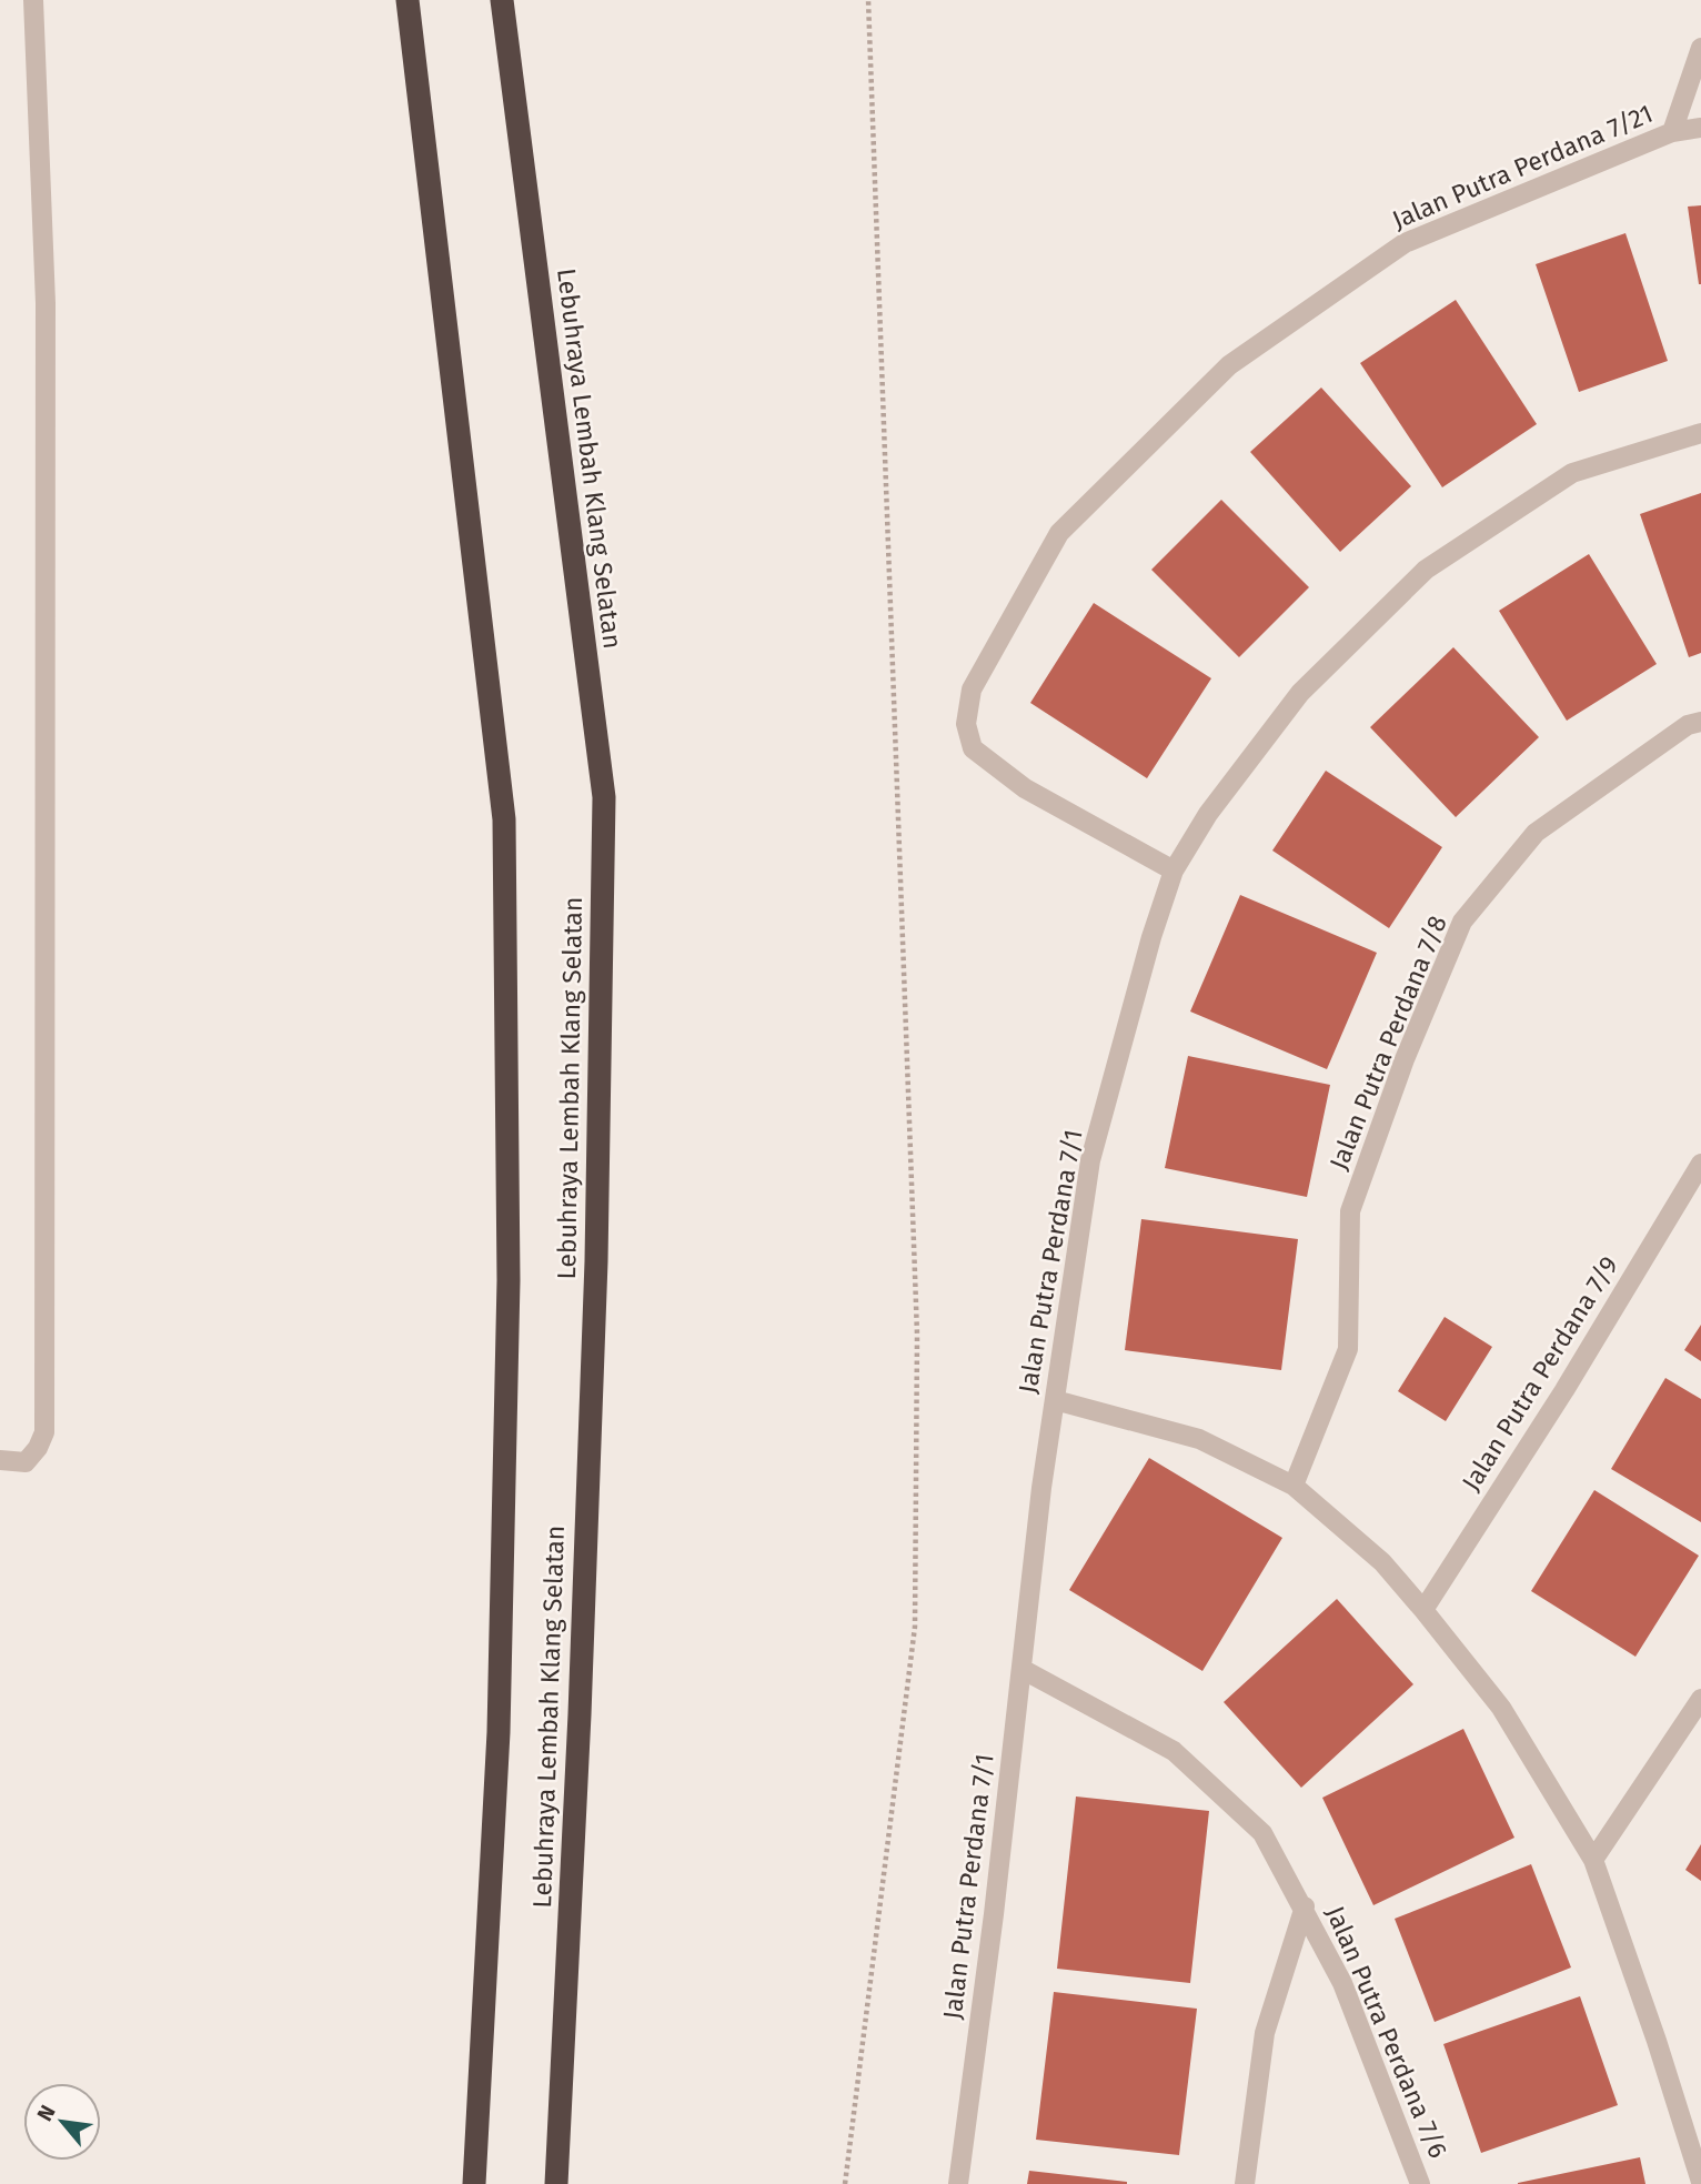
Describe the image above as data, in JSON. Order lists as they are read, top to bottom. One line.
{"streets":{"highway":["Lebuhraya Lembah Klang Selatan"],"street":["Jalan Putra Perdana 7/21","Jalan Putra Perdana 7/8","Jalan Putra Perdana 7/1","Jalan Putra Perdana 7/9","Jalan Putra Perdana 7/6"]},"crossings":[["Jalan Putra Perdana 7/21","Jalan Putra Perdana 7/1"],["Jalan Putra Perdana 7/1","Jalan Putra Perdana 7/6"]],"north":"top left"}
